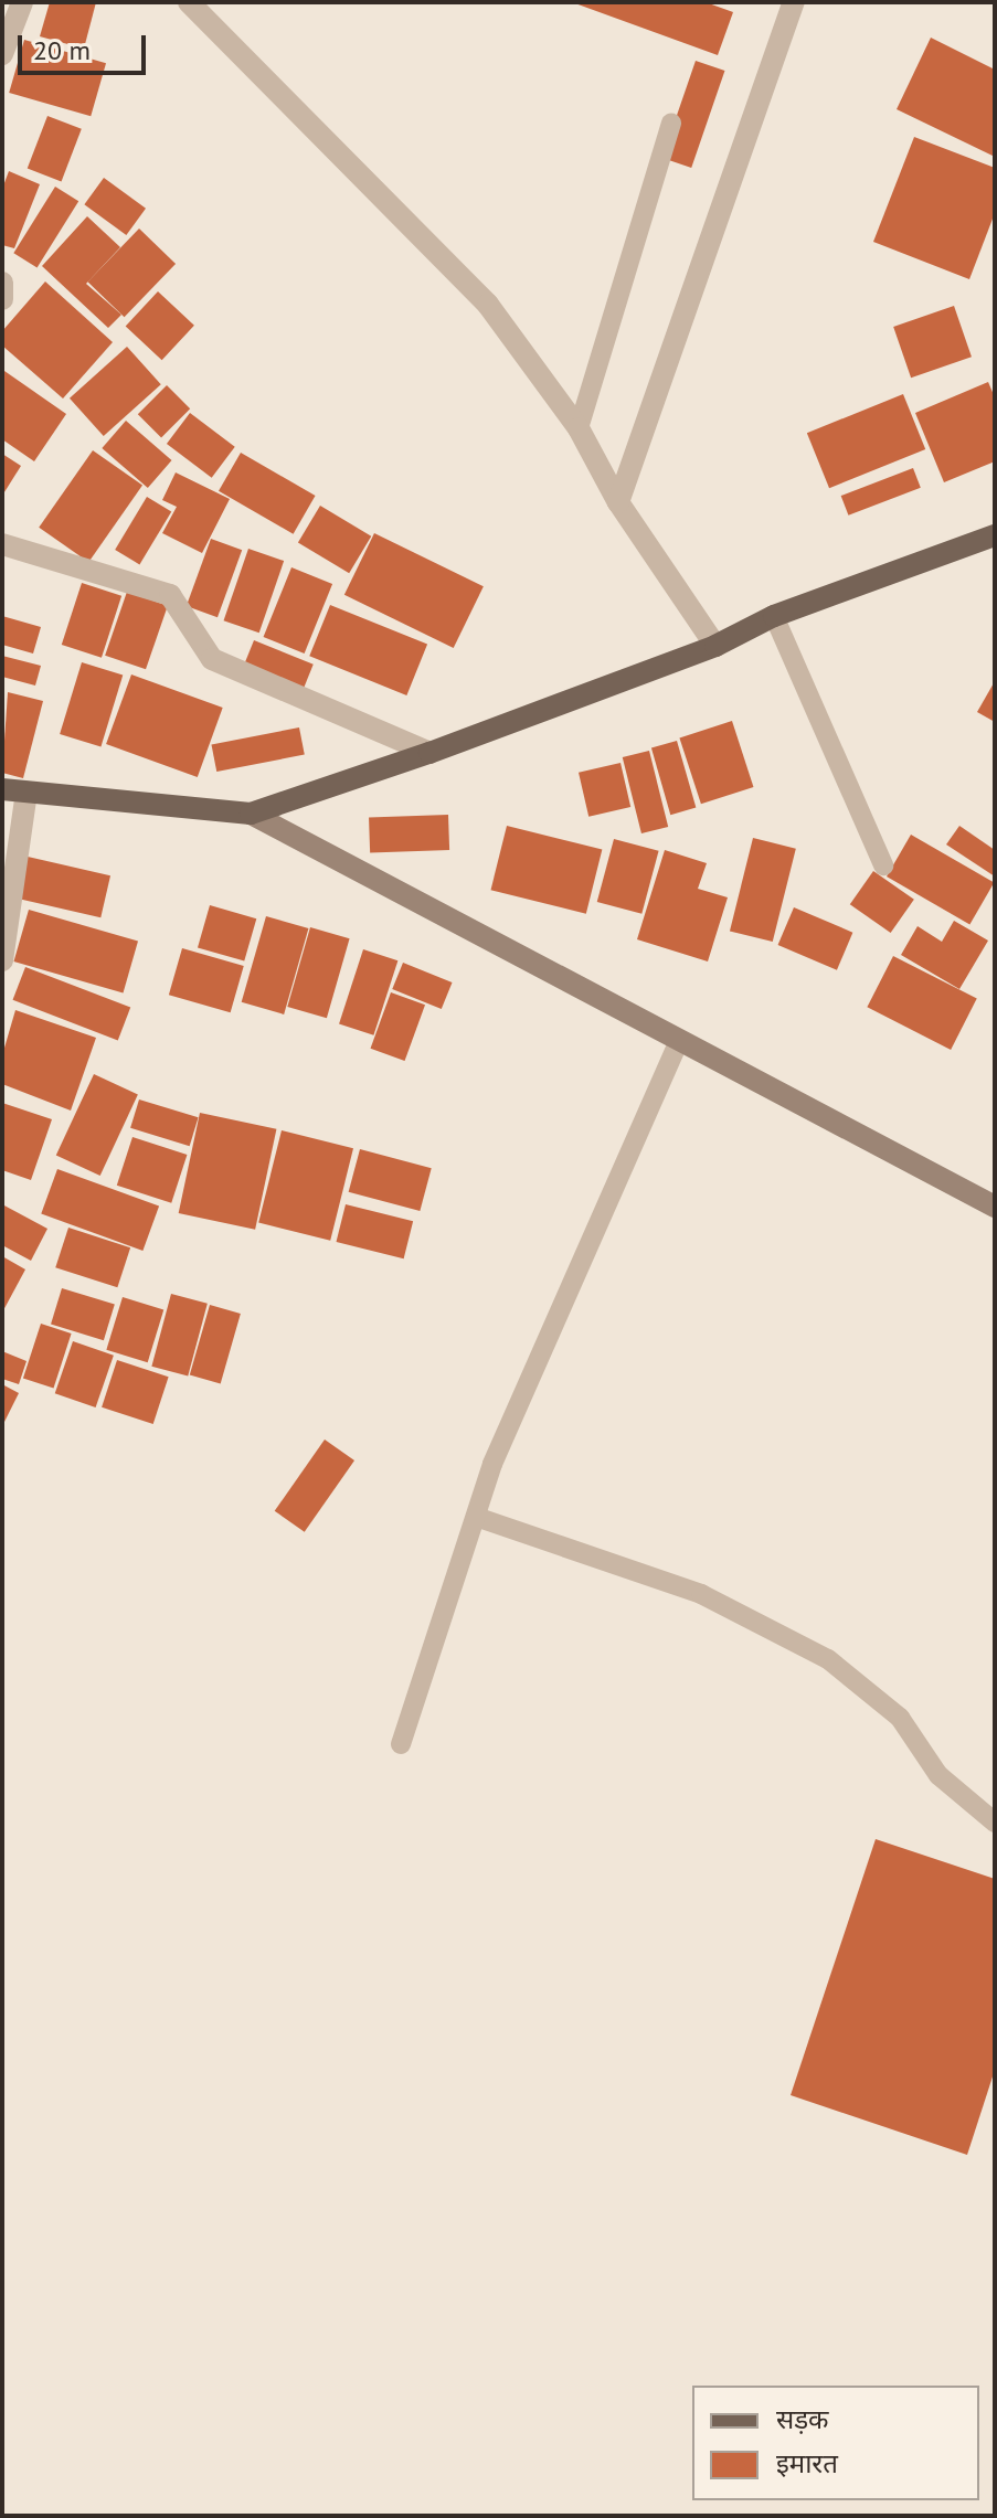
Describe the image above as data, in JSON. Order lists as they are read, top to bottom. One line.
{"legend":["सड़क","इमारत"],"scale_bar":"20 m"}
